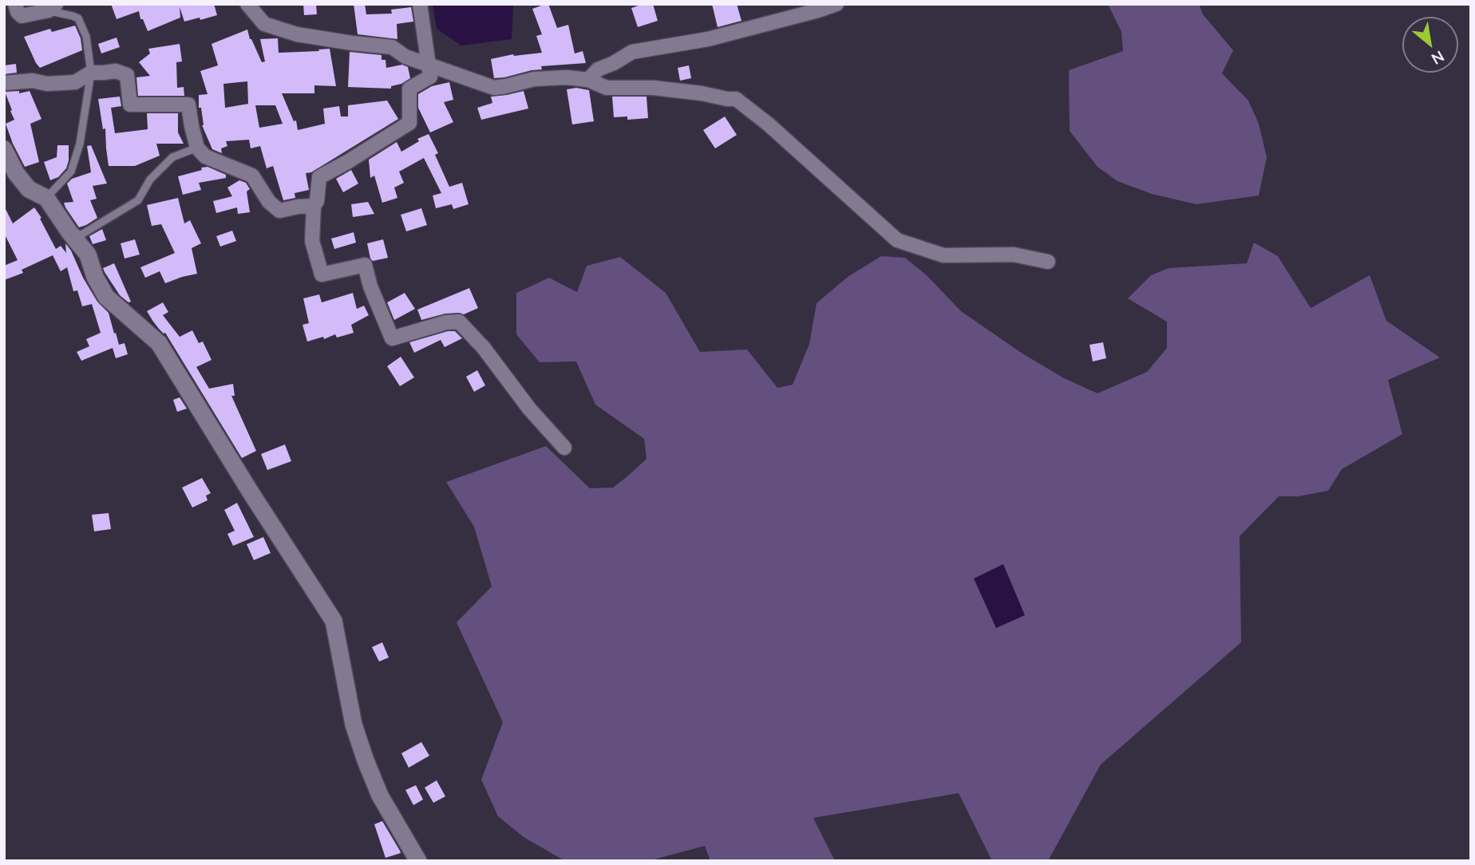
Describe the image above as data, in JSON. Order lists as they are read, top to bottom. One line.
{"north":"bottom right"}
